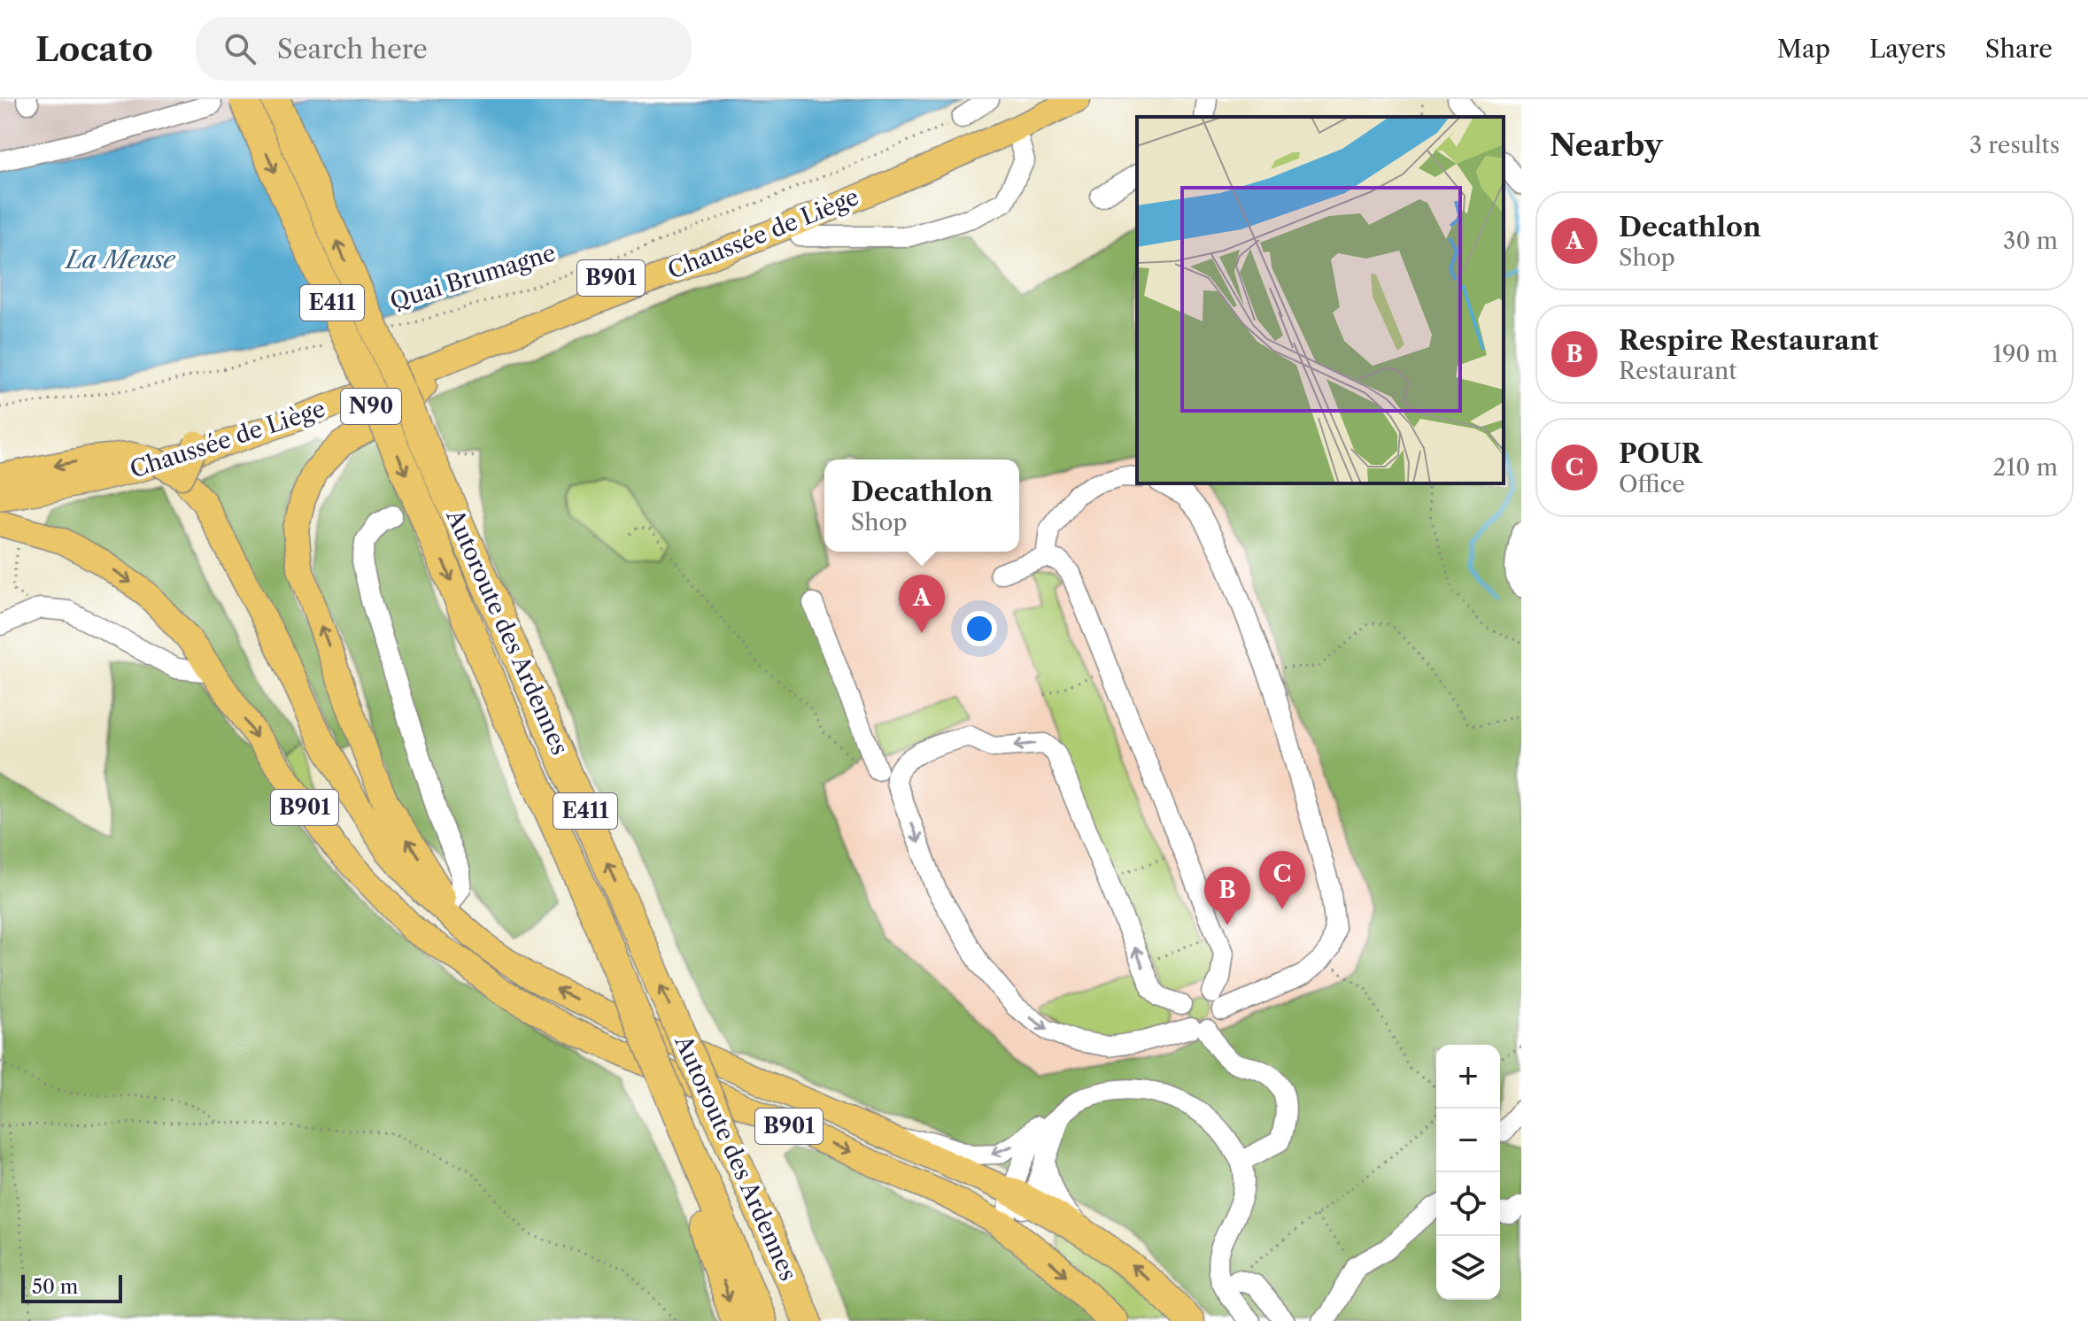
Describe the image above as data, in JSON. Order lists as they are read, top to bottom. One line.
{"streets":{"highway":["B901","E411","Autoroute des Ardennes"],"main road":["Chaussée de Liège","N90"],"path":["Quai Brumagne"]},"crossings":[["Chaussée de Liège","B901"]],"water":["La Meuse"],"scale_bar":"50 m","page":{"header":"Locato","search":"Search here","nav":["Map","Layers","Share"],"heading":["Nearby","3 results"],"list":[{"mark":"A","name":"Decathlon","note":"Shop","value":"30 m"},{"mark":"B","name":"Respire Restaurant","note":"Restaurant","value":"190 m"},{"mark":"C","name":"POUR","note":"Office","value":"210 m"}],"popup":["Decathlon","Shop"],"pins":["A","C","B"],"map_buttons":["+","−"],"scale":"50 m"}}
